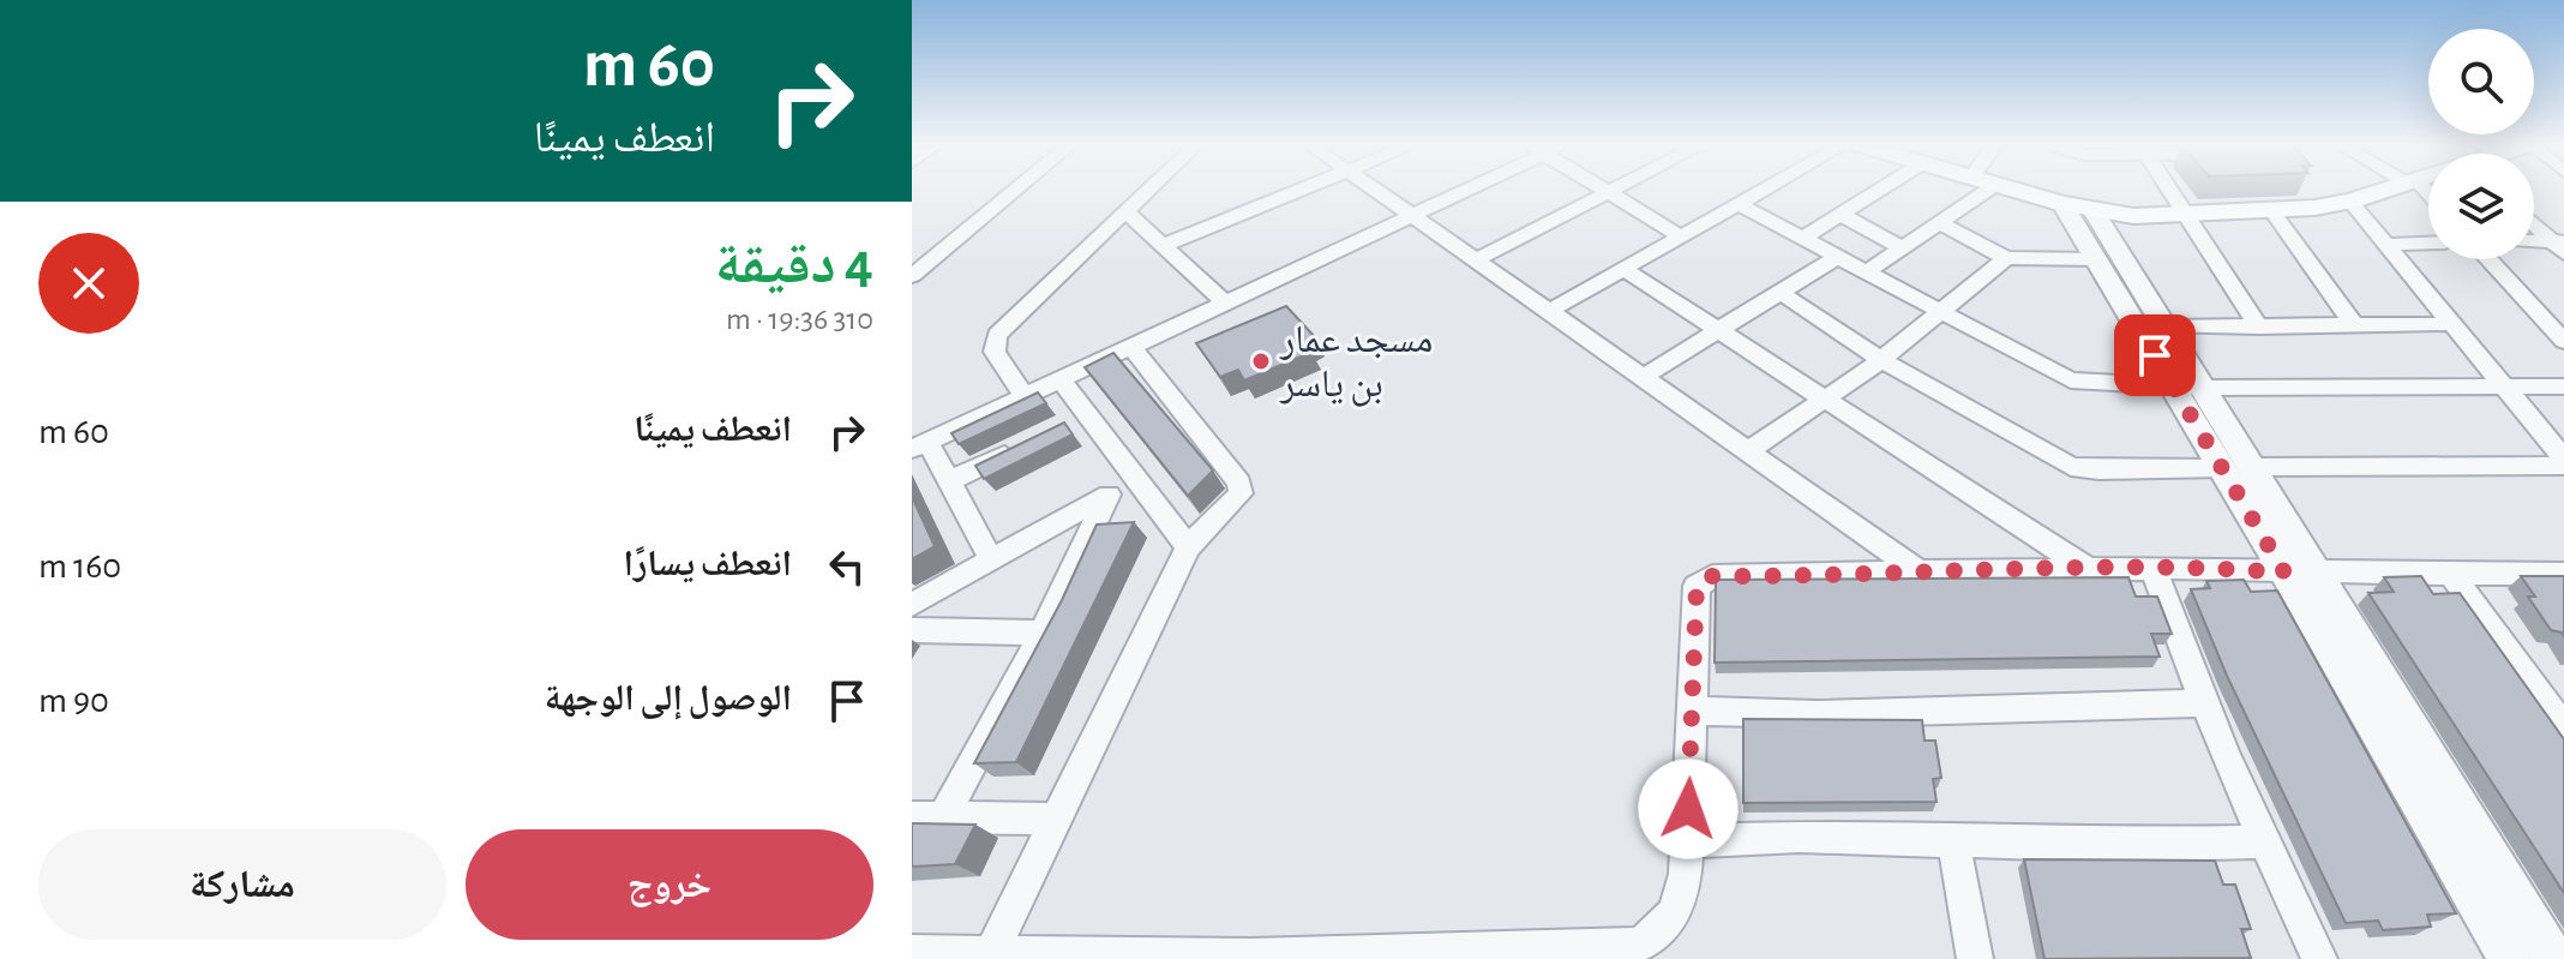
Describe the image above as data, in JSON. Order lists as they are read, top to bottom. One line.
{"places":["مسجد عمار بن ياسر"],"page":{"turn":["60 m","انعطف يمينًا"],"heading":["4 دقيقة","310 m · 19:36"],"list":[{"name":"انعطف يمينًا","value":"60 m"},{"name":"انعطف يسارًا","value":"160 m"},{"name":"الوصول إلى الوجهة","value":"90 m"}],"buttons":["خروج","مشاركة"]}}
